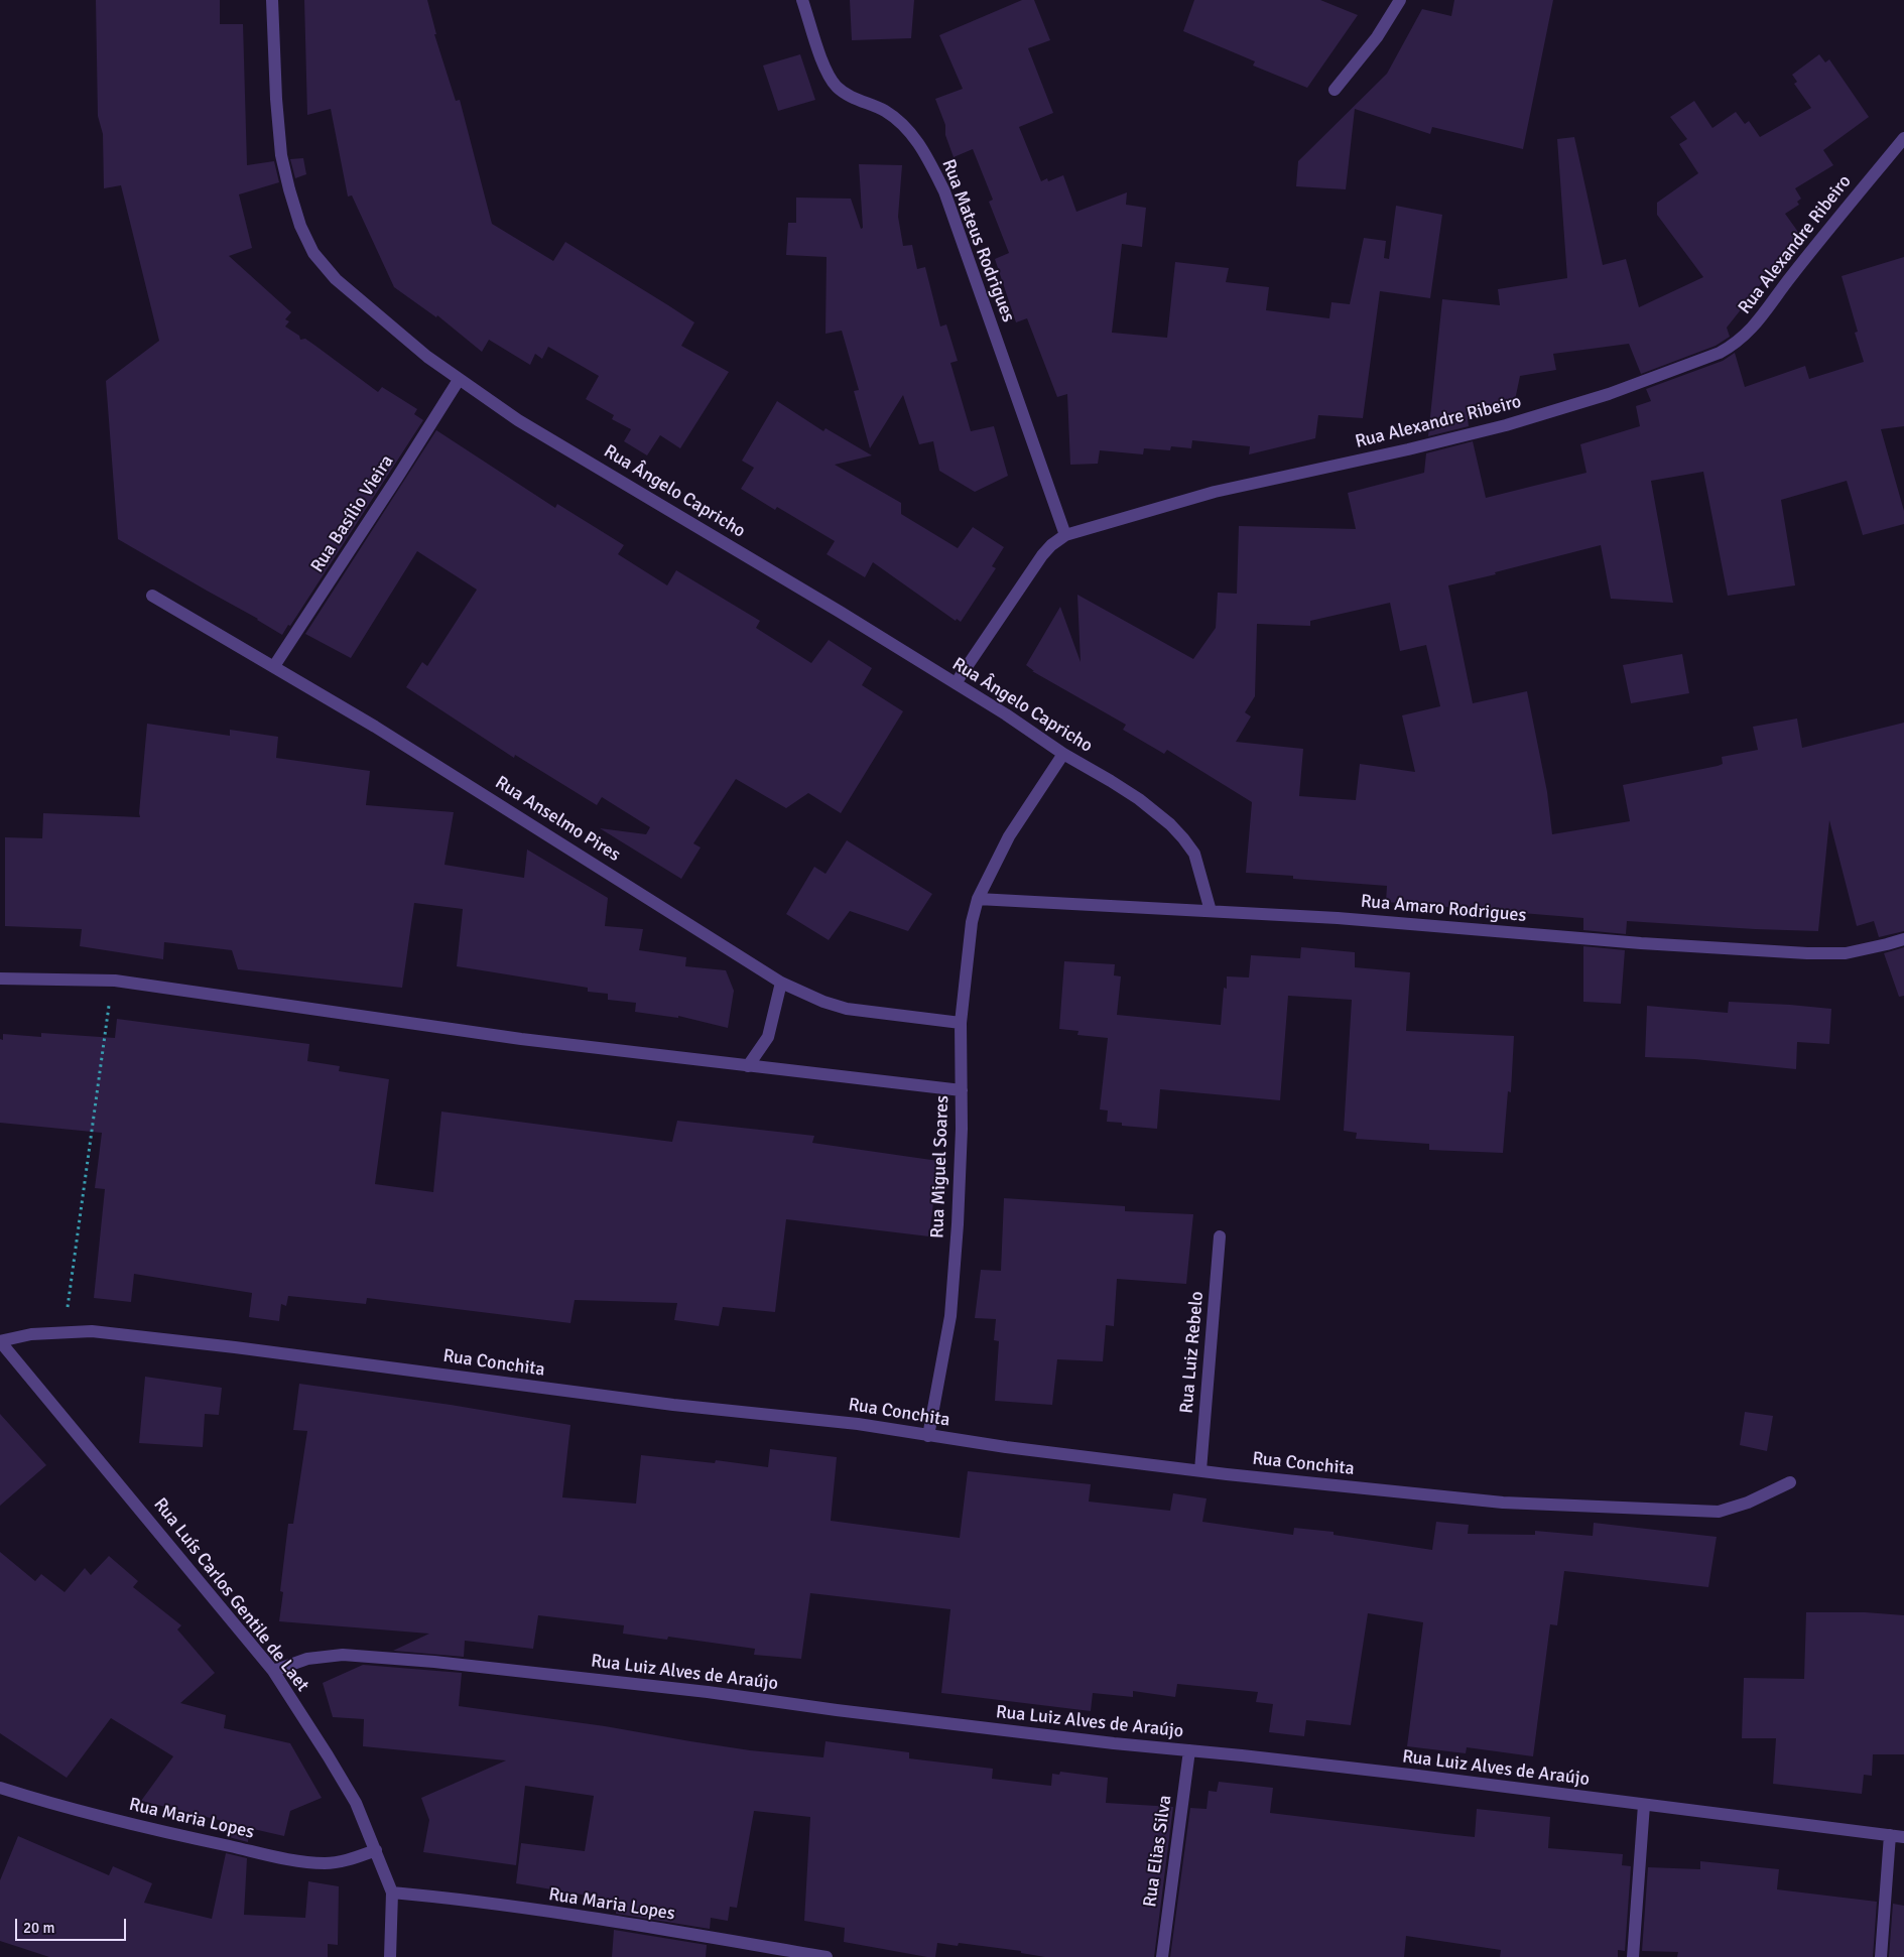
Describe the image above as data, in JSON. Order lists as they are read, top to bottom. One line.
{"streets":{"street":["Rua Mateus Rodrigues","Rua Alexandre Ribeiro","Rua Ângelo Capricho","Rua Basílio Vieira","Rua Anselmo Pires","Rua Amaro Rodrigues","Rua Miguel Soares","Rua Luiz Rebelo","Rua Conchita","Rua Luís Carlos Gentile de Laet","Rua Luiz Alves de Araújo","Rua Maria Lopes","Rua Elias Silva"]},"crossings":[["Rua Mateus Rodrigues","Rua Alexandre Ribeiro"],["Rua Alexandre Ribeiro","Rua Ângelo Capricho"],["Rua Ângelo Capricho","Rua Basílio Vieira"],["Rua Ângelo Capricho","Rua Amaro Rodrigues"],["Rua Ângelo Capricho","Rua Miguel Soares"],["Rua Basílio Vieira","Rua Anselmo Pires"],["Rua Anselmo Pires","Rua Miguel Soares"],["Rua Amaro Rodrigues","Rua Miguel Soares"],["Rua Miguel Soares","Rua Conchita"],["Rua Luiz Rebelo","Rua Conchita"],["Rua Conchita","Rua Luís Carlos Gentile de Laet"],["Rua Luís Carlos Gentile de Laet","Rua Luiz Alves de Araújo"],["Rua Luís Carlos Gentile de Laet","Rua Maria Lopes"],["Rua Luiz Alves de Araújo","Rua Elias Silva"]],"scale_bar":"20 m"}
